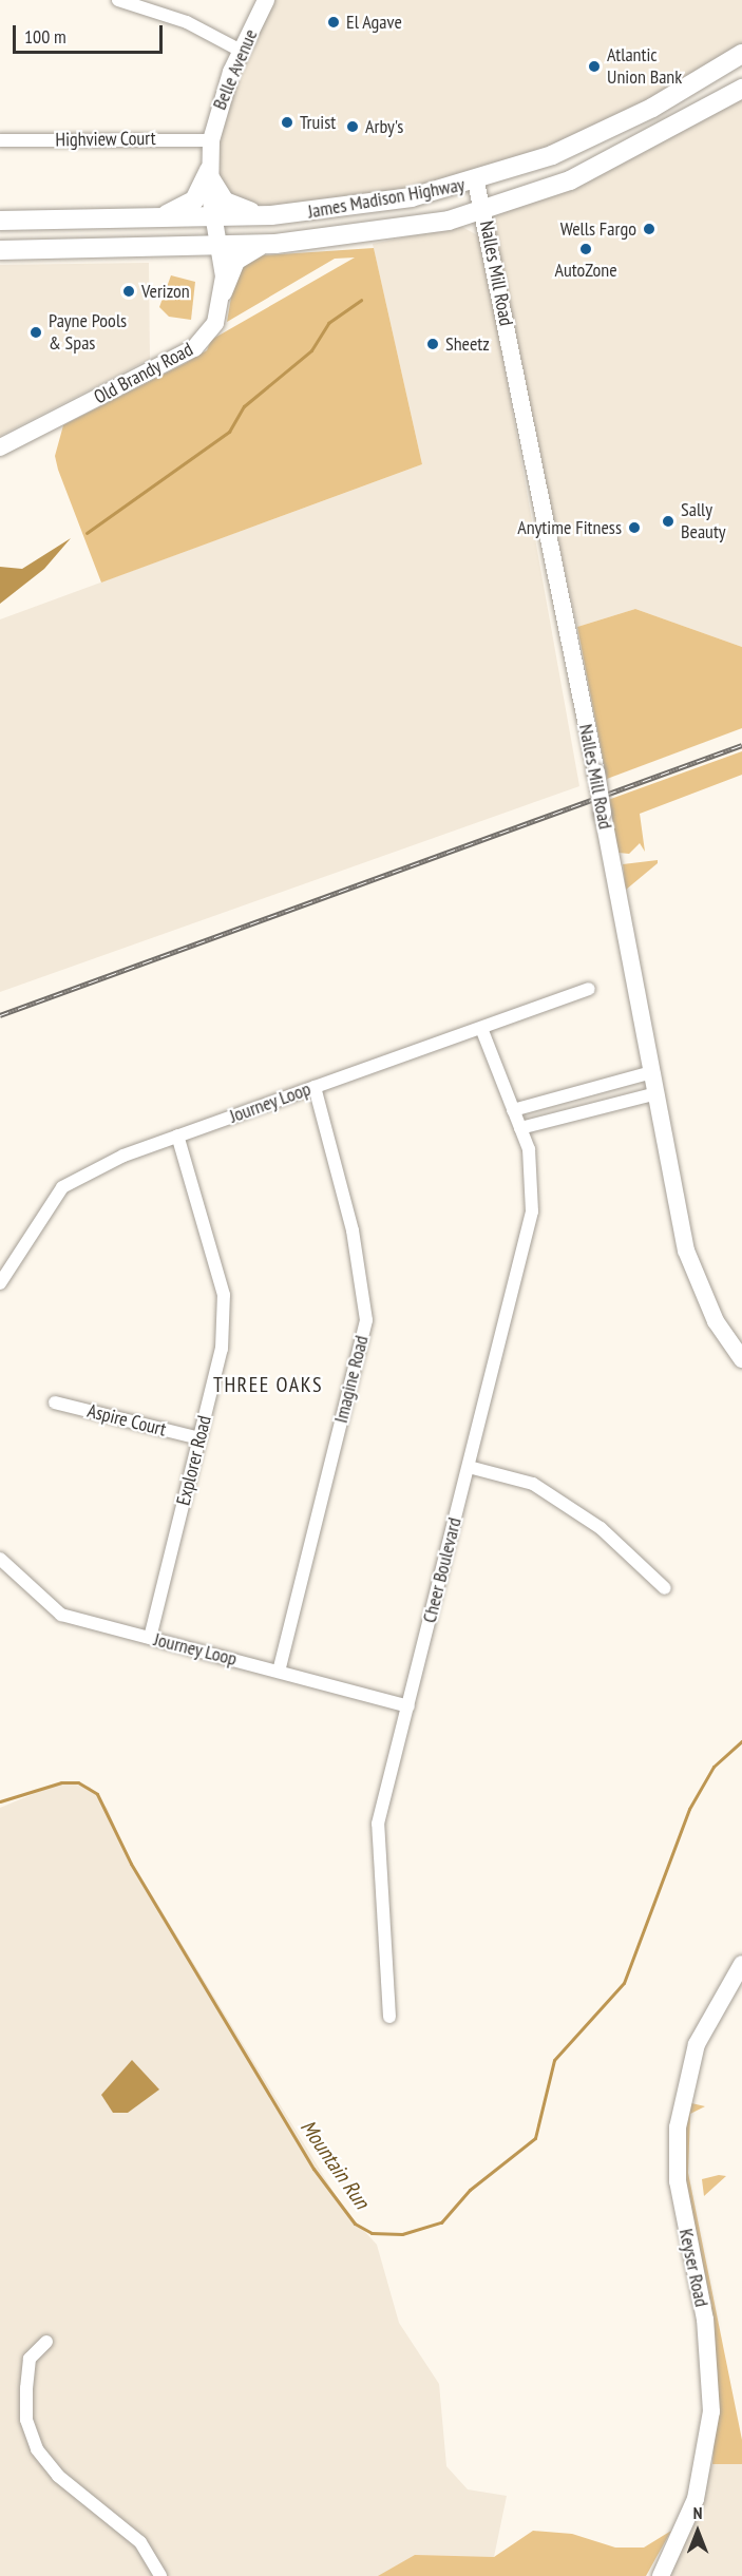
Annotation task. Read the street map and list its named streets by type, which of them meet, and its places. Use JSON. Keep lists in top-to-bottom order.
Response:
{
  "streets": {
    "main road": ["James Madison Highway"],
    "street": [
      "Belle Avenue",
      "Highview Court",
      "Nalles Mill Road",
      "Old Brandy Road",
      "Journey Loop",
      "Imagine Road",
      "Aspire Court",
      "Explorer Road",
      "Cheer Boulevard",
      "Keyser Road"
    ]
  },
  "crossings": [
    ["Belle Avenue", "Highview Court"],
    ["Belle Avenue", "James Madison Highway"],
    ["Belle Avenue", "Old Brandy Road"],
    ["James Madison Highway", "Nalles Mill Road"],
    ["James Madison Highway", "Old Brandy Road"],
    ["Journey Loop", "Imagine Road"],
    ["Journey Loop", "Explorer Road"],
    ["Journey Loop", "Cheer Boulevard"],
    ["Aspire Court", "Explorer Road"]
  ],
  "districts": ["THREE OAKS"],
  "water": ["Mountain Run"],
  "places": [
    "El Agave",
    "Atlantic Union Bank",
    "Truist",
    "Arby's",
    "Wells Fargo",
    "AutoZone",
    "Verizon",
    "Payne Pools & Spas",
    "Sheetz",
    "Sally Beauty",
    "Anytime Fitness"
  ],
  "scale_bar": "100 m",
  "north": "top"
}
